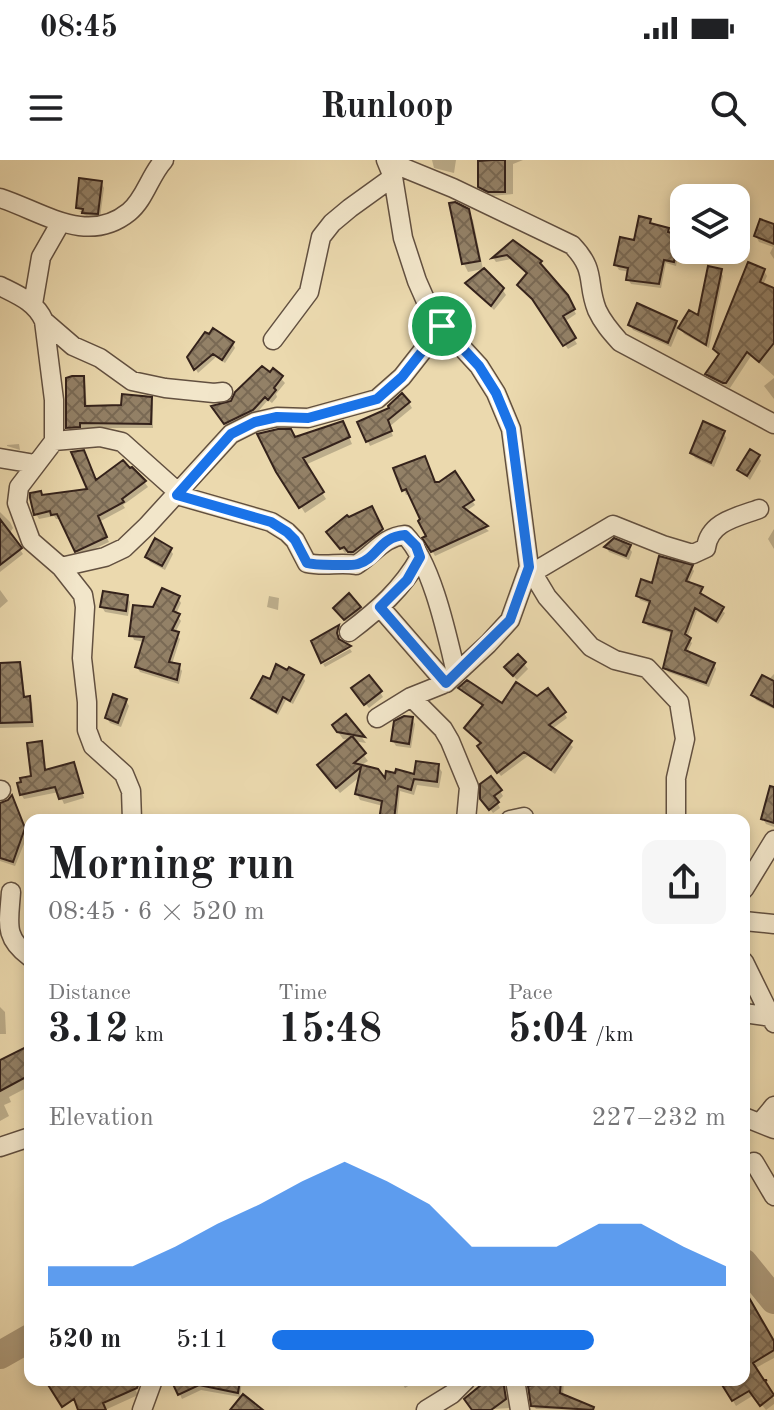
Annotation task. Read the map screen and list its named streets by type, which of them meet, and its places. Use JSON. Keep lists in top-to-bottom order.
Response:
{
  "page": {
    "status": "08:45",
    "header": "Runloop",
    "heading": ["Morning run", "08:45 · 6 × 520 m"],
    "stats": [
      ["Distance", "3.12 km"],
      ["Time", "15:48"],
      ["Pace", "5:04 /km"]
    ],
    "chart": ["Elevation", "227–232 m"],
    "list": [
      {
        "name": "520 m",
        "note": "5:11"
      }
    ]
  }
}
